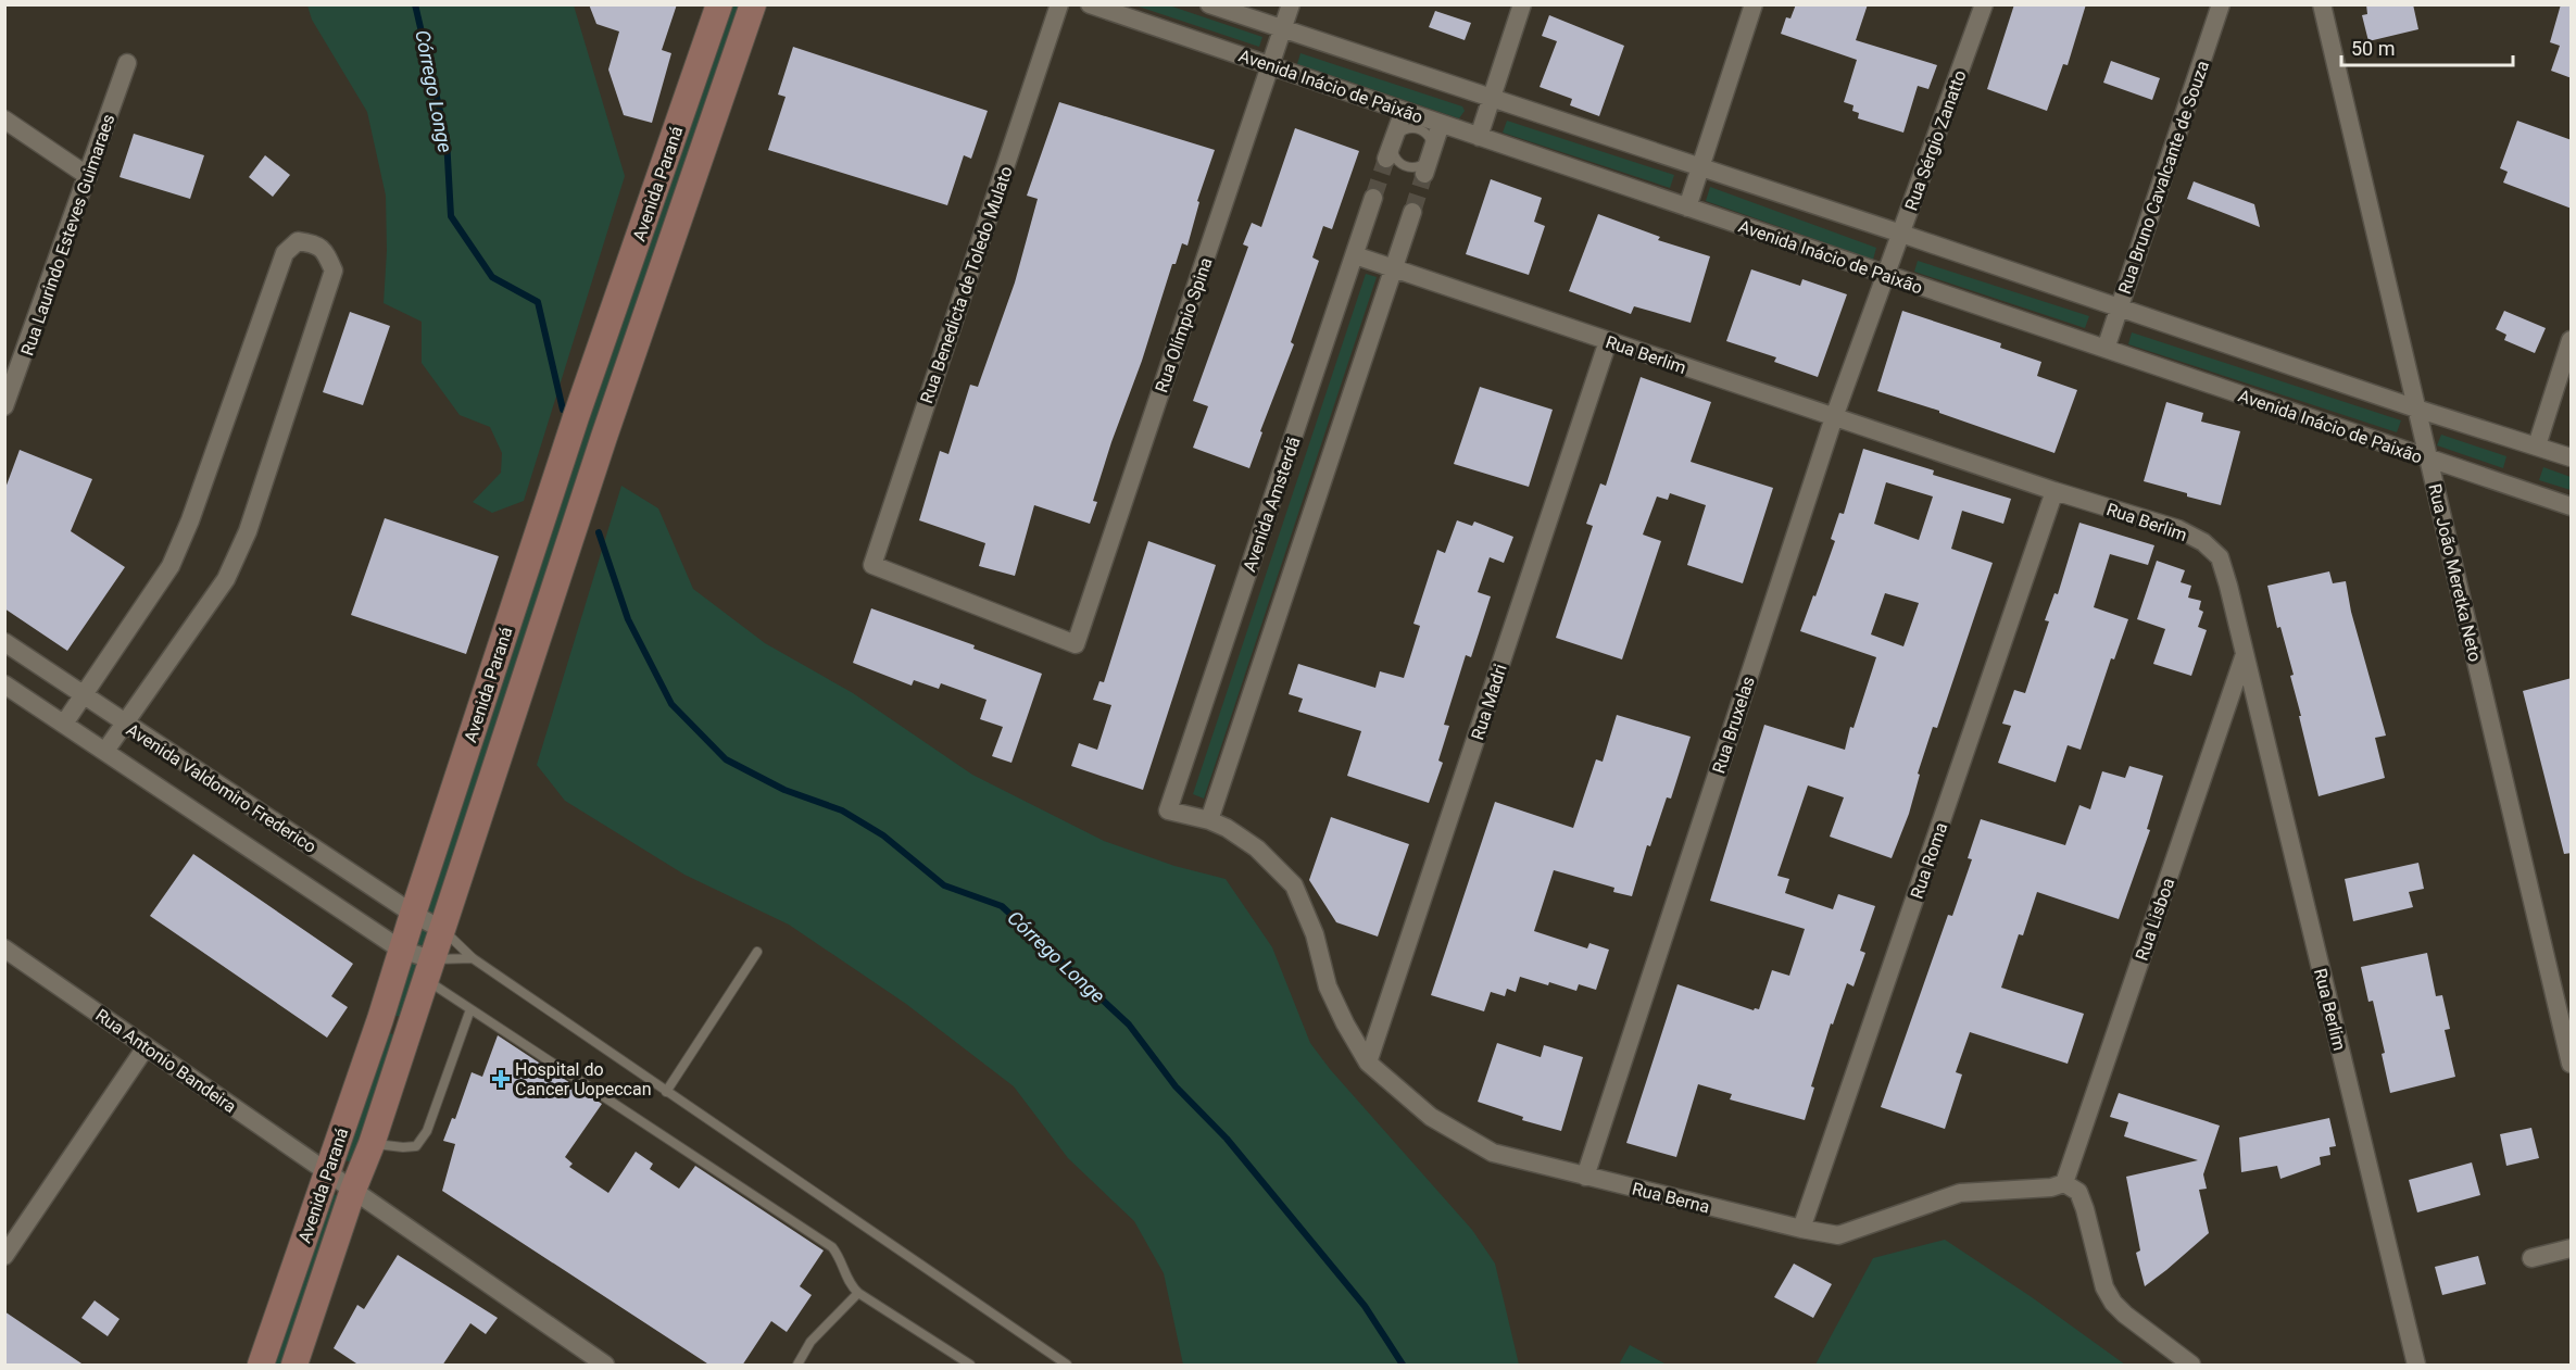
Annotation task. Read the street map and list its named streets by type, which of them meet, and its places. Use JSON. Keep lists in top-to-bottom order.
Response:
{
  "streets": {
    "main road": ["Avenida Paraná"],
    "street": [
      "Avenida Inácio de Paixão",
      "Rua Sérgio Zanatto",
      "Rua Bruno Cavalcante de Souza",
      "Rua Laurindo Esteves Guimaraes",
      "Rua Benedicta de Toledo Mulato",
      "Rua Olímpio Spina",
      "Rua Berlim",
      "Avenida Amsterdã",
      "Rua João Meretka Neto",
      "Rua Madri",
      "Rua Bruxelas",
      "Avenida Valdomiro Frederico",
      "Rua Roma",
      "Rua Lisboa",
      "Rua Antonio Bandeira",
      "Rua Berna"
    ]
  },
  "crossings": [
    ["Avenida Inácio de Paixão", "Rua Sérgio Zanatto"],
    ["Avenida Inácio de Paixão", "Rua Bruno Cavalcante de Souza"],
    ["Avenida Inácio de Paixão", "Rua Olímpio Spina"],
    ["Avenida Inácio de Paixão", "Rua João Meretka Neto"],
    ["Avenida Inácio de Paixão", "Rua Bruxelas"],
    ["Rua Sérgio Zanatto", "Rua Bruxelas"],
    ["Avenida Paraná", "Avenida Valdomiro Frederico"],
    ["Avenida Paraná", "Rua Antonio Bandeira"],
    ["Rua Benedicta de Toledo Mulato", "Rua Olímpio Spina"],
    ["Rua Berlim", "Avenida Amsterdã"],
    ["Rua Berlim", "Rua Madri"],
    ["Rua Berlim", "Rua Bruxelas"],
    ["Rua Berlim", "Rua Roma"],
    ["Rua Berlim", "Rua Lisboa"],
    ["Avenida Amsterdã", "Rua Berna"],
    ["Rua Madri", "Rua Berna"],
    ["Rua Bruxelas", "Rua Berna"],
    ["Rua Roma", "Rua Berna"],
    ["Rua Lisboa", "Rua Berna"]
  ],
  "water": ["Córrego Longe"],
  "places": {
    "health": ["Hospital do Cancer Uopeccan"]
  },
  "scale_bar": "50 m"
}
